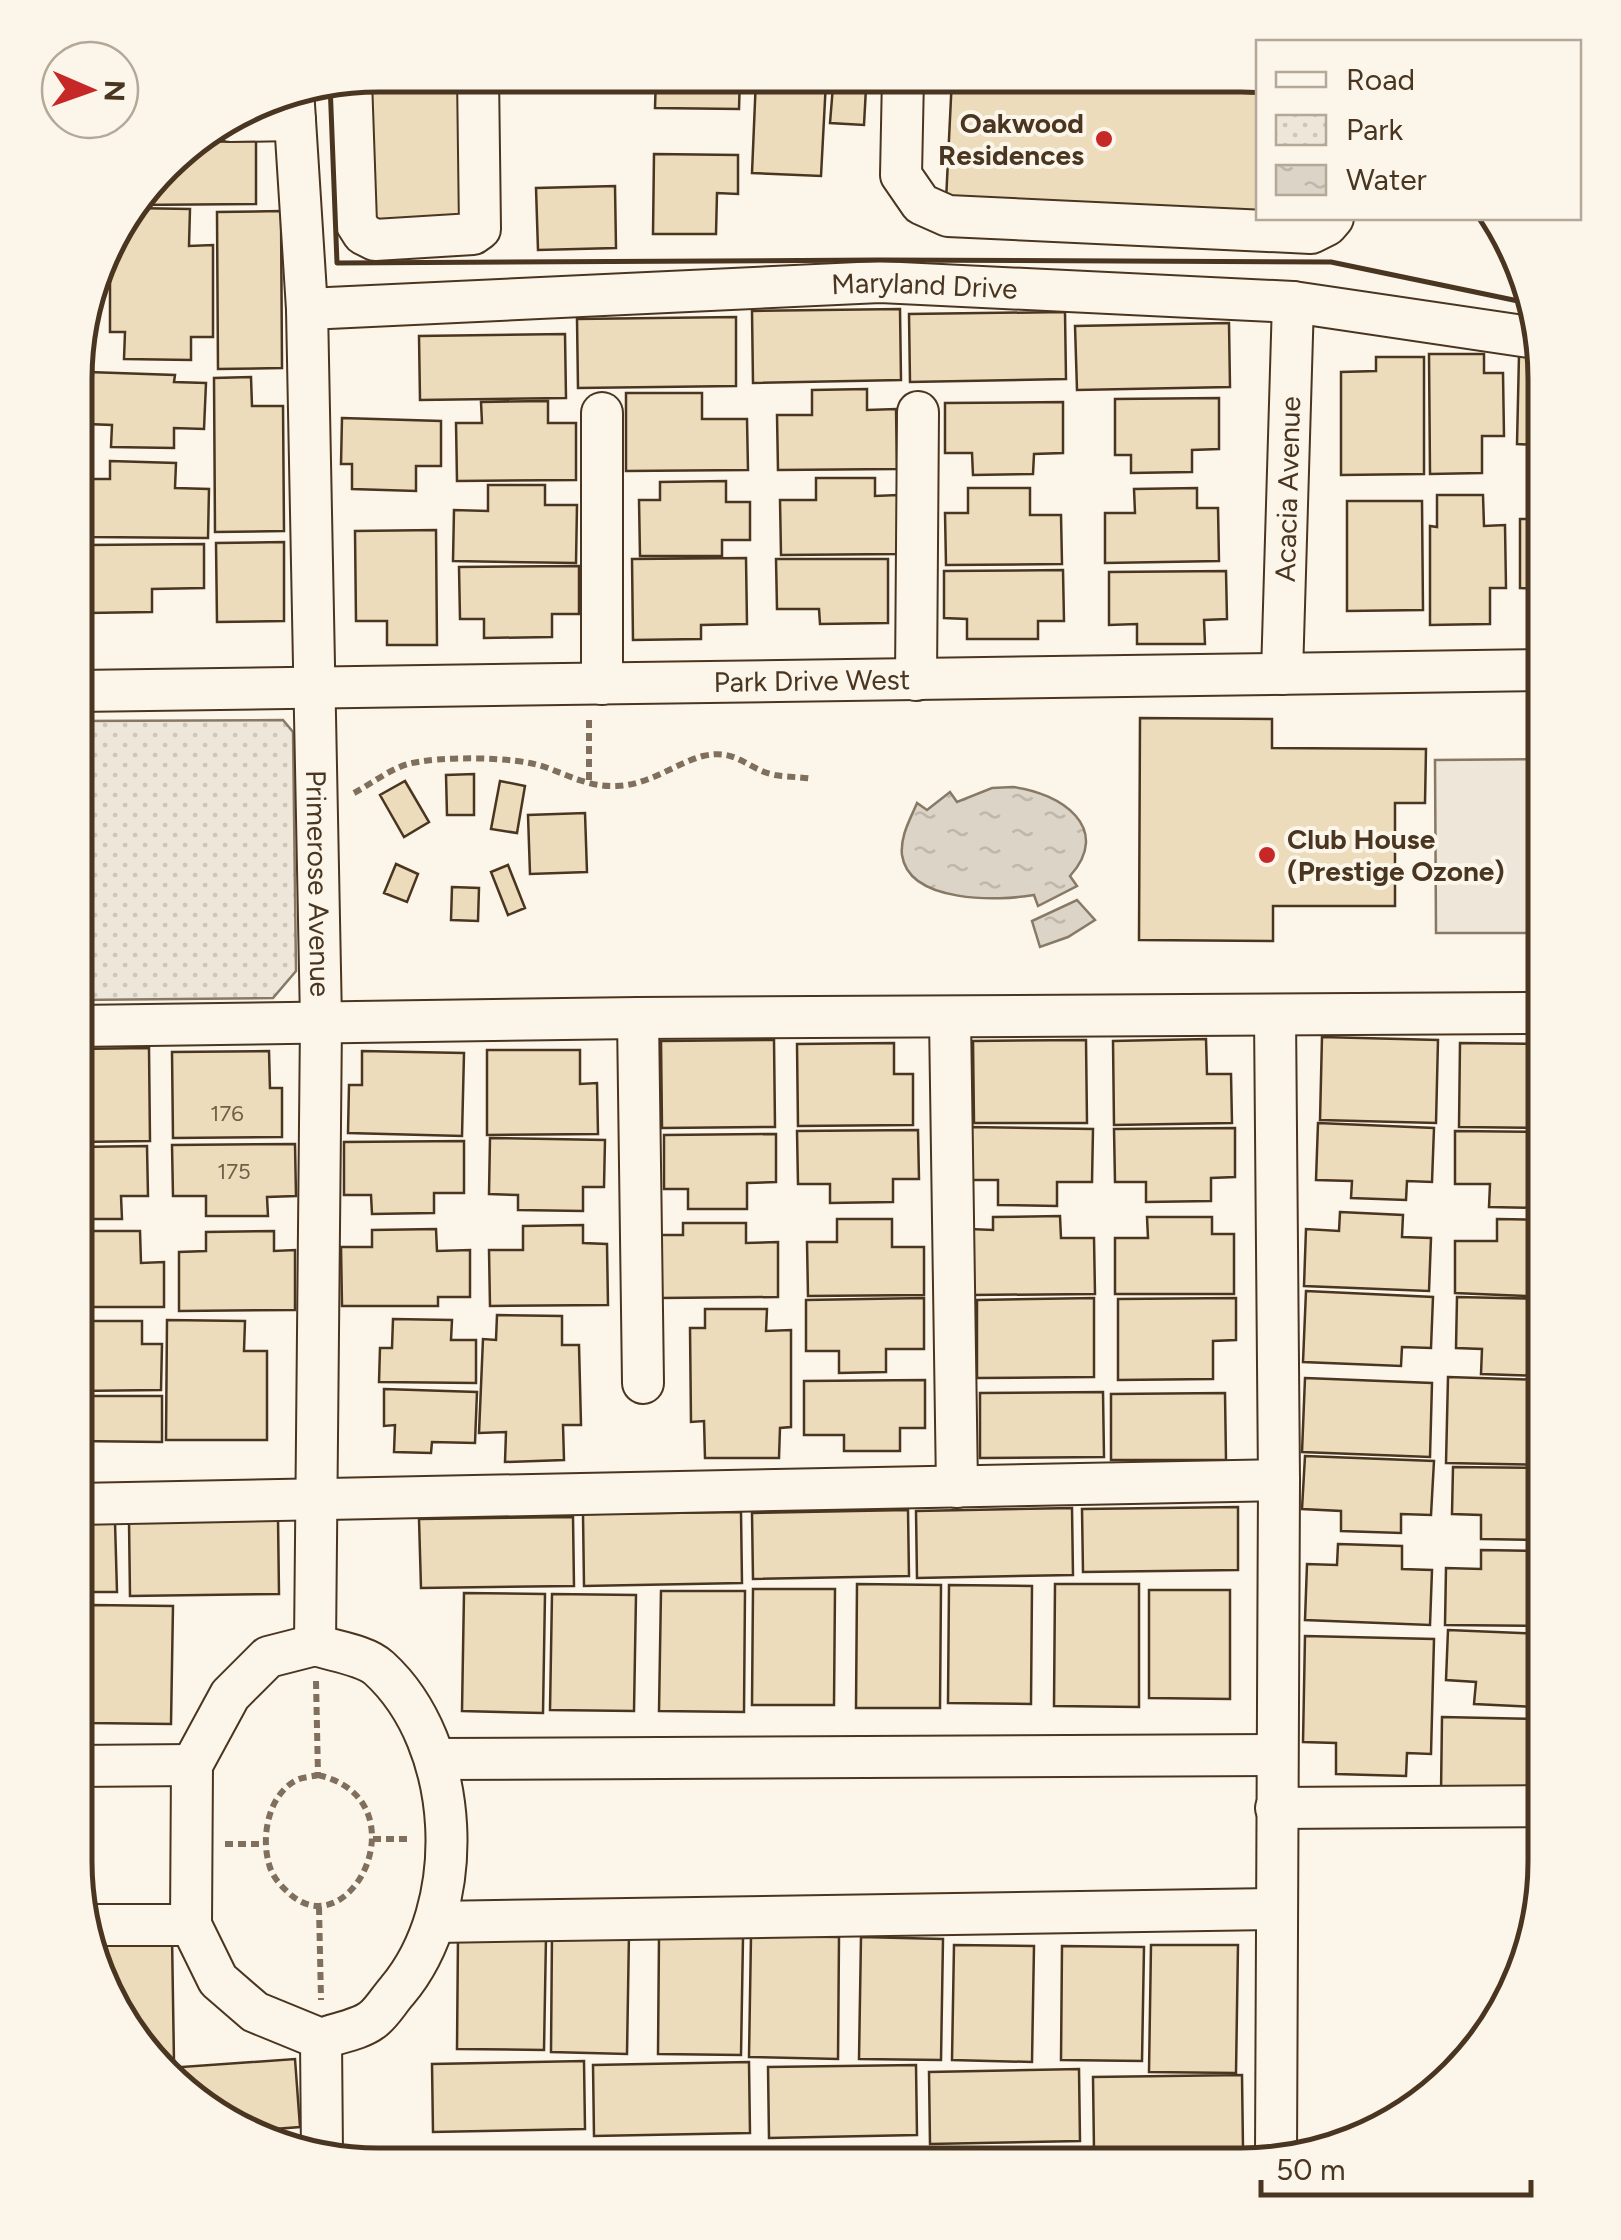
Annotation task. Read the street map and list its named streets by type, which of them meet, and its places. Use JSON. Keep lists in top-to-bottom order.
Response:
{
  "streets": {
    "street": [
      "Maryland Drive",
      "Acacia Avenue",
      "Park Drive West",
      "Primerose Avenue"
    ]
  },
  "crossings": [
    ["Maryland Drive", "Acacia Avenue"],
    ["Maryland Drive", "Primerose Avenue"],
    ["Acacia Avenue", "Park Drive West"],
    ["Park Drive West", "Primerose Avenue"]
  ],
  "places": ["Oakwood Residences", "Club House (Prestige Ozone)"],
  "house_numbers": ["176", "175"],
  "legend": ["Road", "Park", "Water"],
  "scale_bar": "50 m",
  "north": "right"
}
